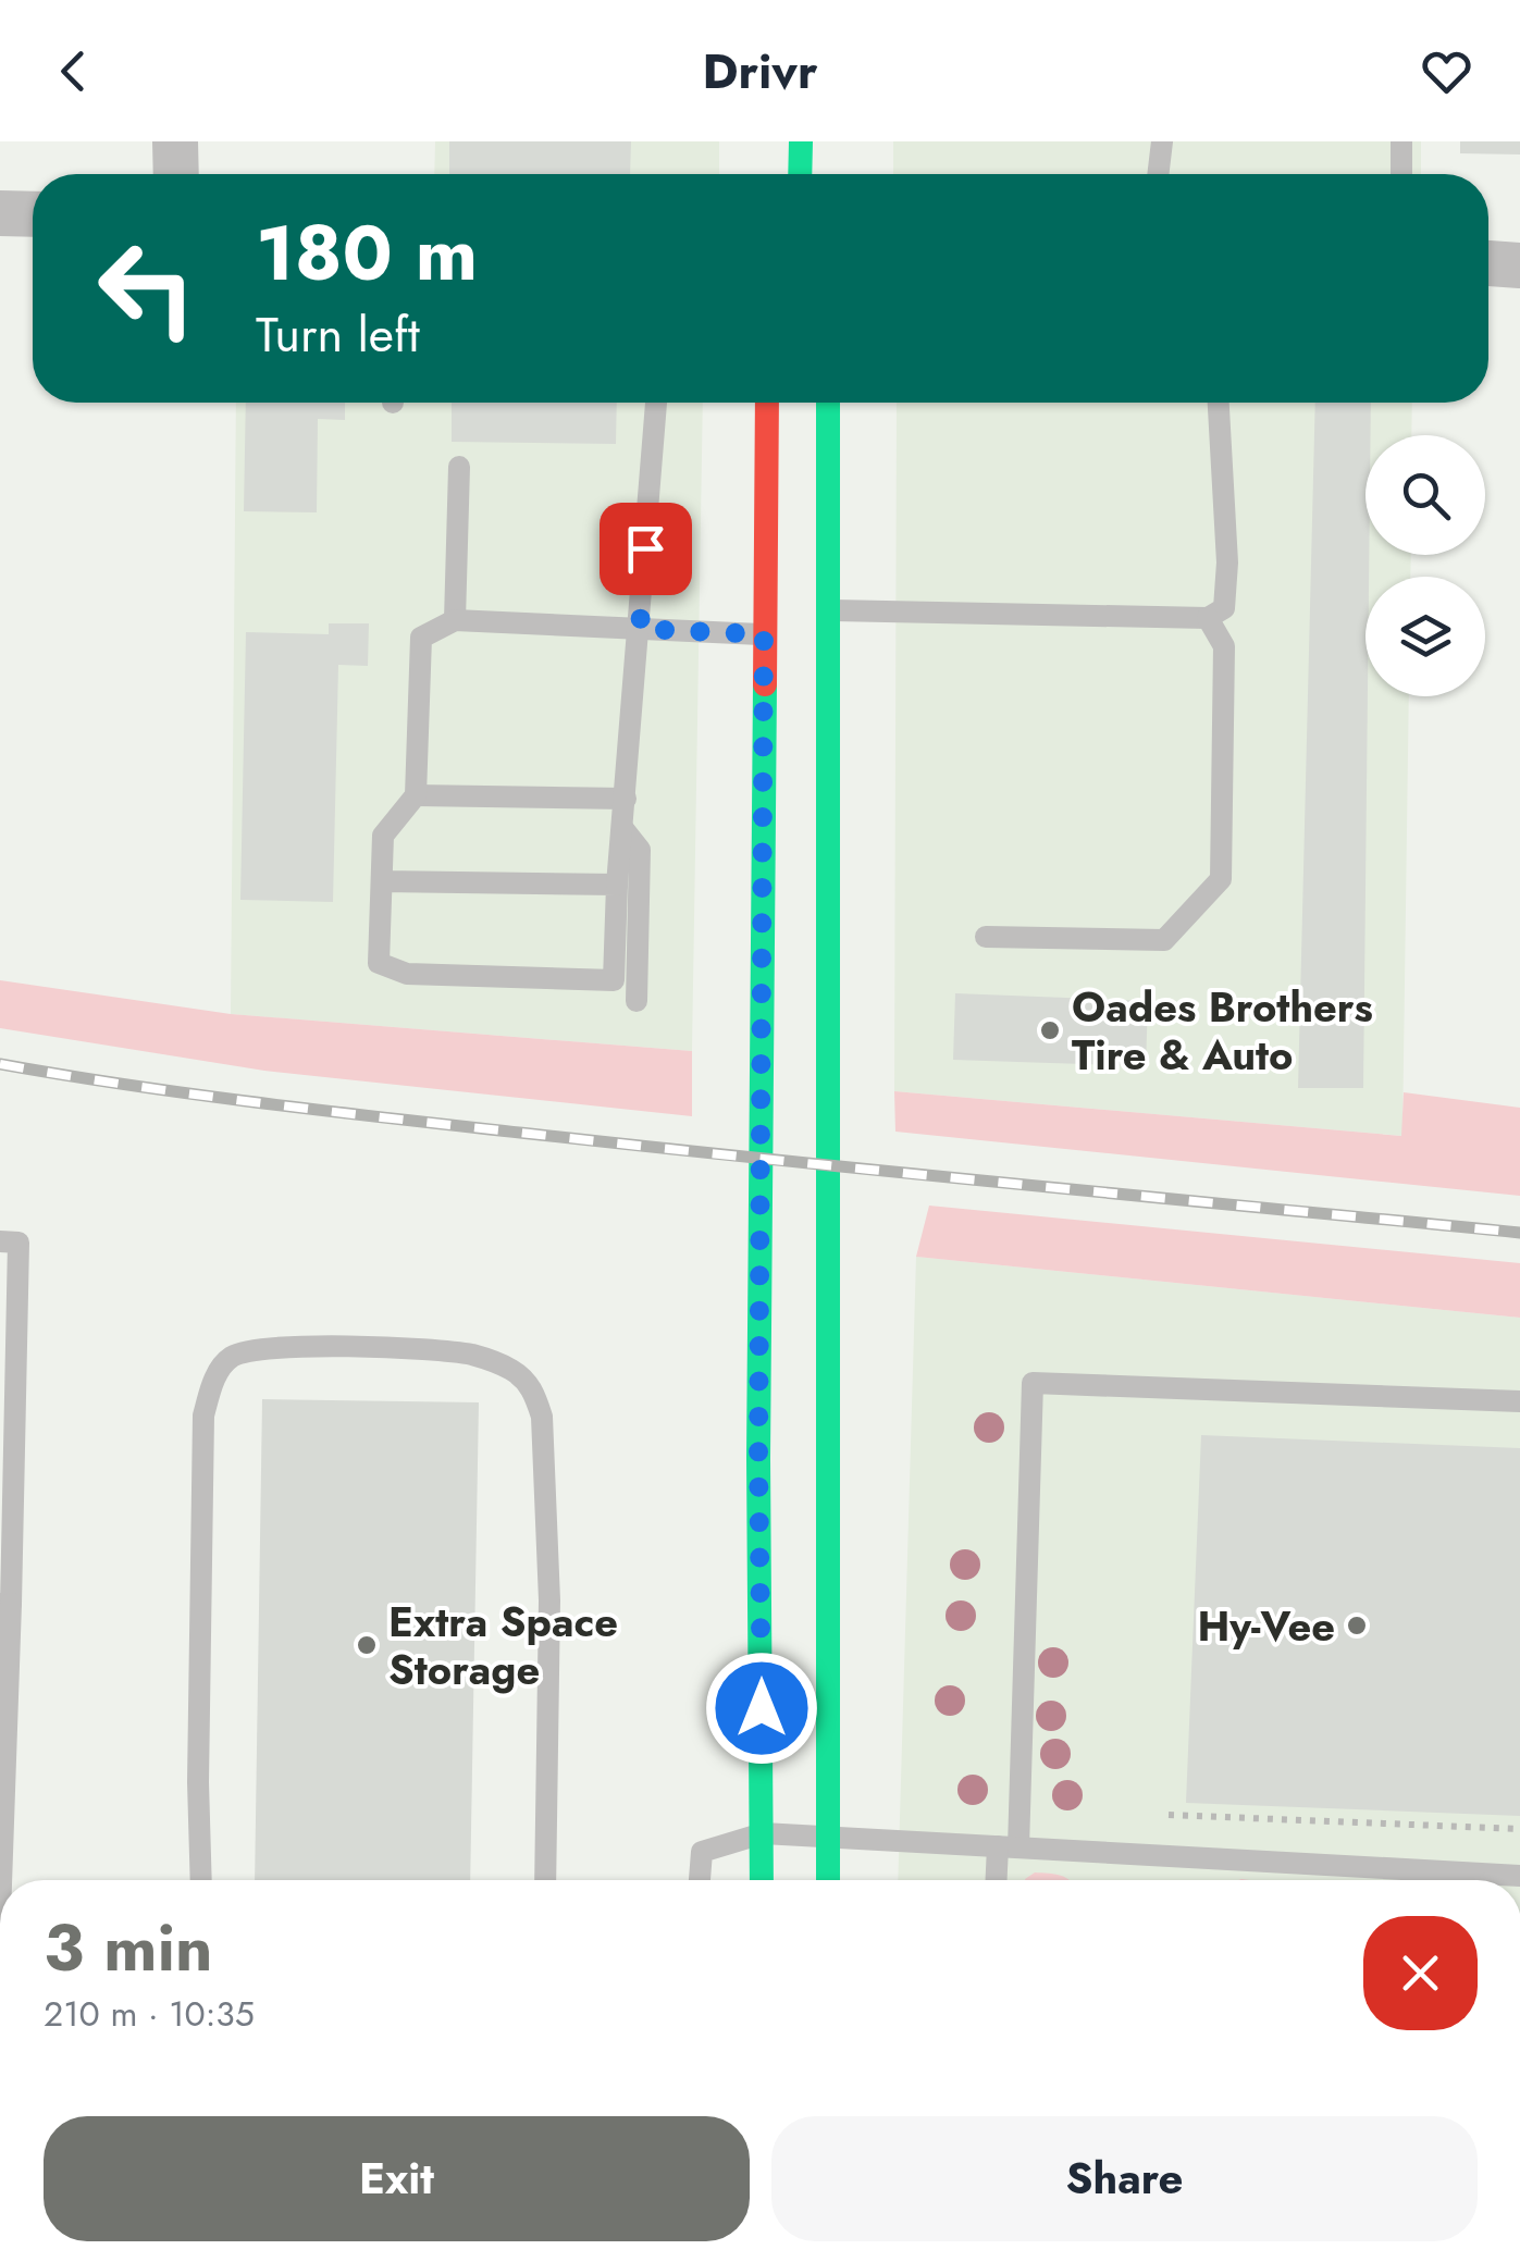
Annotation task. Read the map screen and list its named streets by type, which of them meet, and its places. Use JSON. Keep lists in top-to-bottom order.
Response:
{
  "places": ["Oades Brothers Tire & Auto", "Hy-Vee", "Extra Space Storage"],
  "page": {
    "header": "Drivr",
    "turn": ["180 m", "Turn left"],
    "heading": ["3 min", "210 m · 10:35"],
    "buttons": ["Exit", "Share"]
  }
}
